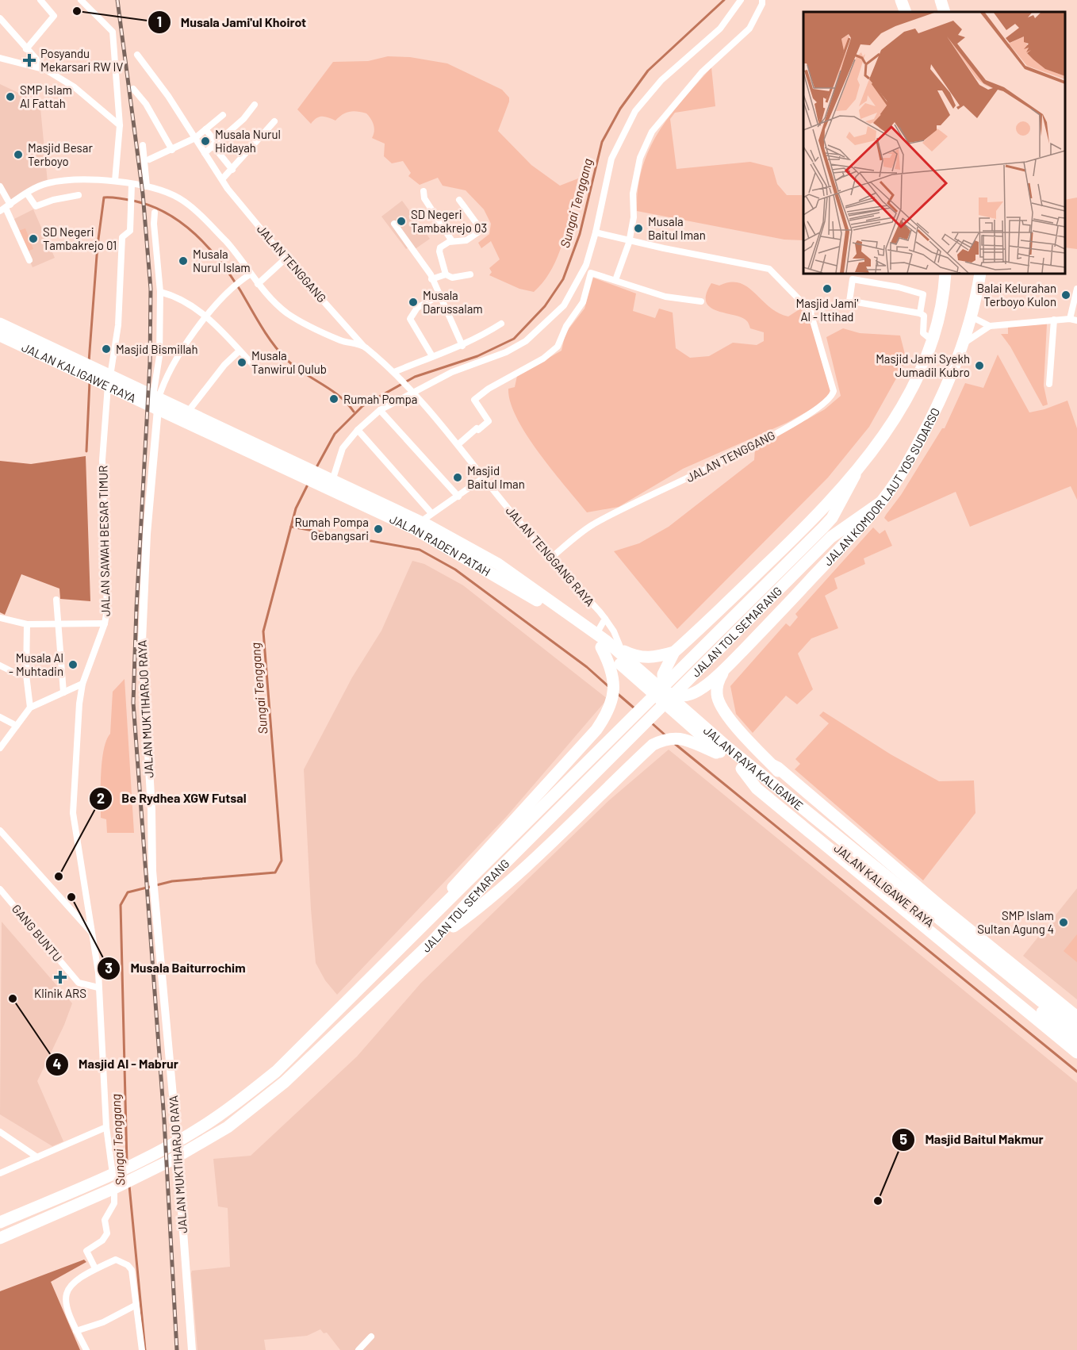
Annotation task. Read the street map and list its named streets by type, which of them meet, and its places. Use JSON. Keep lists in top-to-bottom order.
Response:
{
  "streets": {
    "highway": [
      "JALAN KALIGAWE RAYA",
      "JALAN KOMDOR LAUT YOS SUDARSO",
      "JALAN RADEN PATAH",
      "JALAN TOL SEMARANG",
      "JALAN RAYA KALIGAWE"
    ],
    "street": [
      "JALAN TENGGANG",
      "JALAN SAWAH BESAR TIMUR",
      "JALAN TENGGANG RAYA",
      "JALAN MUKTIHARJO RAYA",
      "GANG BUNTU"
    ]
  },
  "crossings": [
    ["JALAN TENGGANG", "JALAN TENGGANG RAYA"],
    ["JALAN KALIGAWE RAYA", "JALAN SAWAH BESAR TIMUR"],
    ["JALAN KALIGAWE RAYA", "JALAN RADEN PATAH"],
    ["JALAN KALIGAWE RAYA", "JALAN MUKTIHARJO RAYA"],
    ["JALAN KALIGAWE RAYA", "JALAN RAYA KALIGAWE"],
    ["JALAN KOMDOR LAUT YOS SUDARSO", "JALAN RADEN PATAH"],
    ["JALAN KOMDOR LAUT YOS SUDARSO", "JALAN TOL SEMARANG"],
    ["JALAN KOMDOR LAUT YOS SUDARSO", "JALAN RAYA KALIGAWE"],
    ["JALAN SAWAH BESAR TIMUR", "GANG BUNTU"],
    ["JALAN RADEN PATAH", "JALAN MUKTIHARJO RAYA"],
    ["JALAN RADEN PATAH", "JALAN RAYA KALIGAWE"]
  ],
  "water": ["Sungai Tenggang"],
  "places": {
    "other": [
      "Musala Jami'ul Khoirot",
      "SMP Islam Al Fattah",
      "Musala Nurul Hidayah",
      "Masjid Besar Terboyo",
      "SD Negeri Tambakrejo 03",
      "Musala Baitul Iman",
      "SD Negeri Tambakrejo 01",
      "Musala Nurul Islam",
      "Masjid Jami' Al - Ittihad",
      "Balai Kelurahan Terboyo Kulon",
      "Musala Darussalam",
      "Masjid Bismillah",
      "Musala Tanwirul Qulub",
      "Masjid Jami Syekh Jumadil Kubro",
      "Rumah Pompa",
      "Masjid Baitul Iman",
      "Rumah Pompa Gebangsari",
      "Musala Al - Muhtadin",
      "Be Rydhea XGW Futsal",
      "Musala Baiturrochim",
      "SMP Islam Sultan Agung 4",
      "Masjid Al - Mabrur",
      "Masjid Baitul Makmur"
    ],
    "health": ["Posyandu Mekarsari RW IV", "Klinik ARS"]
  }
}
